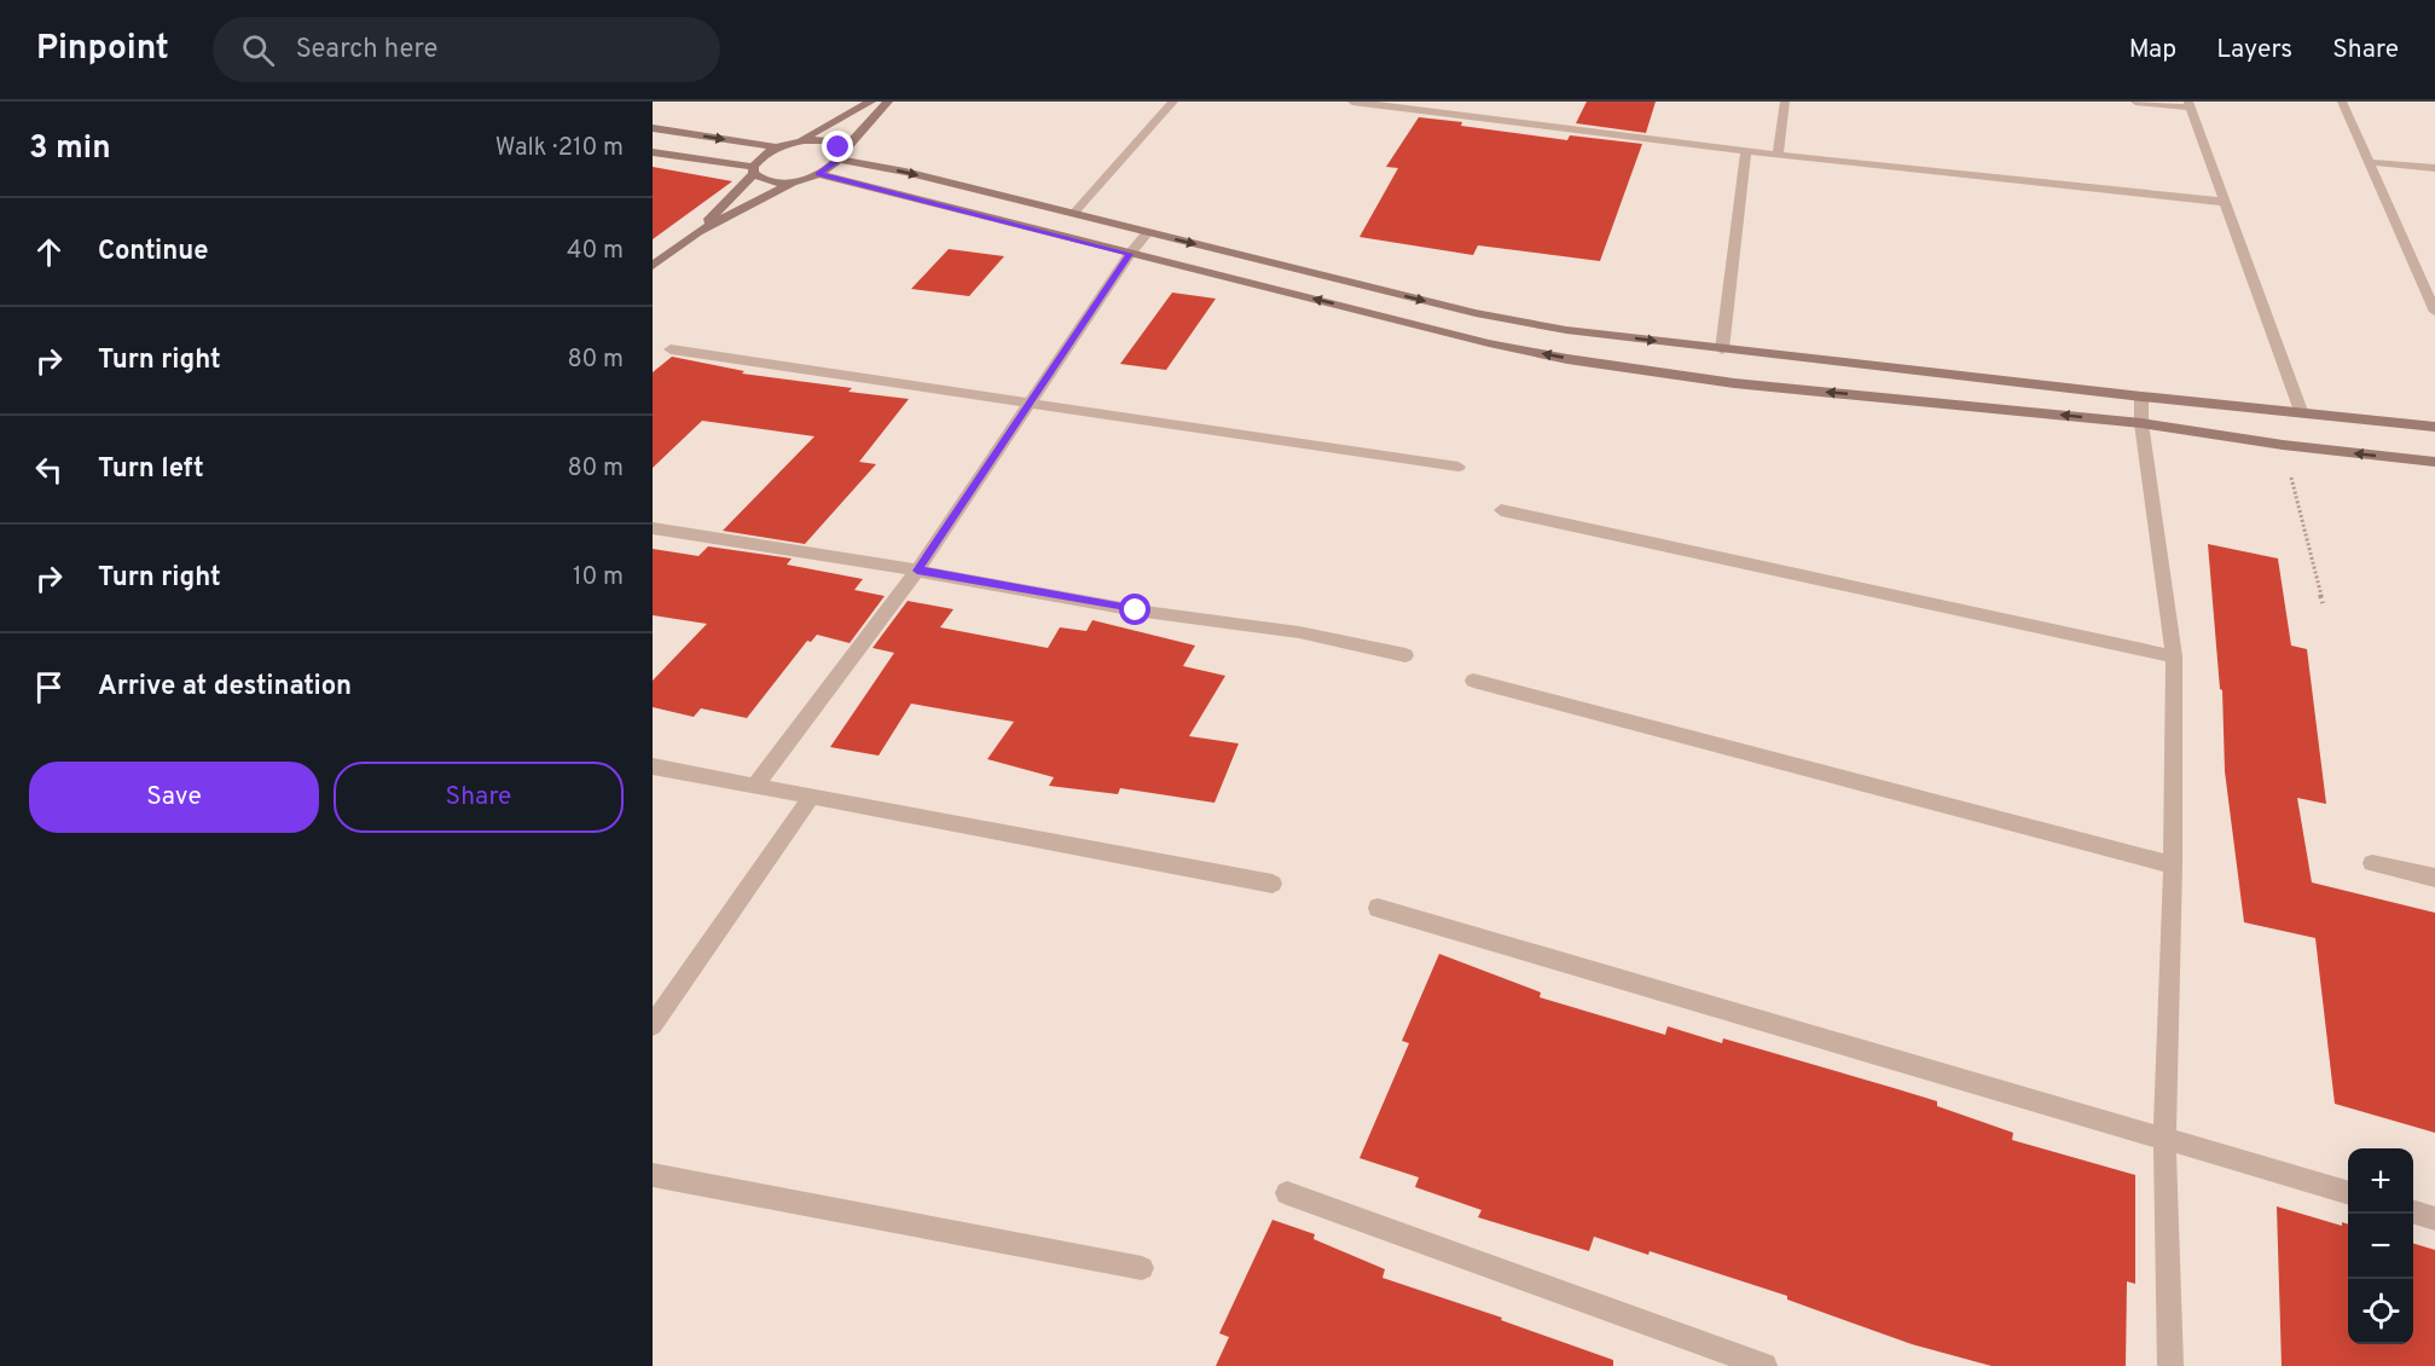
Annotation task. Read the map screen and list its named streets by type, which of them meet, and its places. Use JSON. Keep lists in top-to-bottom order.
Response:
{
  "page": {
    "header": "Pinpoint",
    "search": "Search here",
    "nav": ["Map", "Layers", "Share"],
    "heading": ["3 min", "Walk · 210 m"],
    "list": [
      ["Continue", "40 m"],
      ["Turn right", "80 m"],
      ["Turn left", "80 m"],
      ["Turn right", "10 m"],
      "Arrive at destination"
    ],
    "buttons": ["Save", "Share"],
    "map_buttons": ["+", "−"]
  }
}
